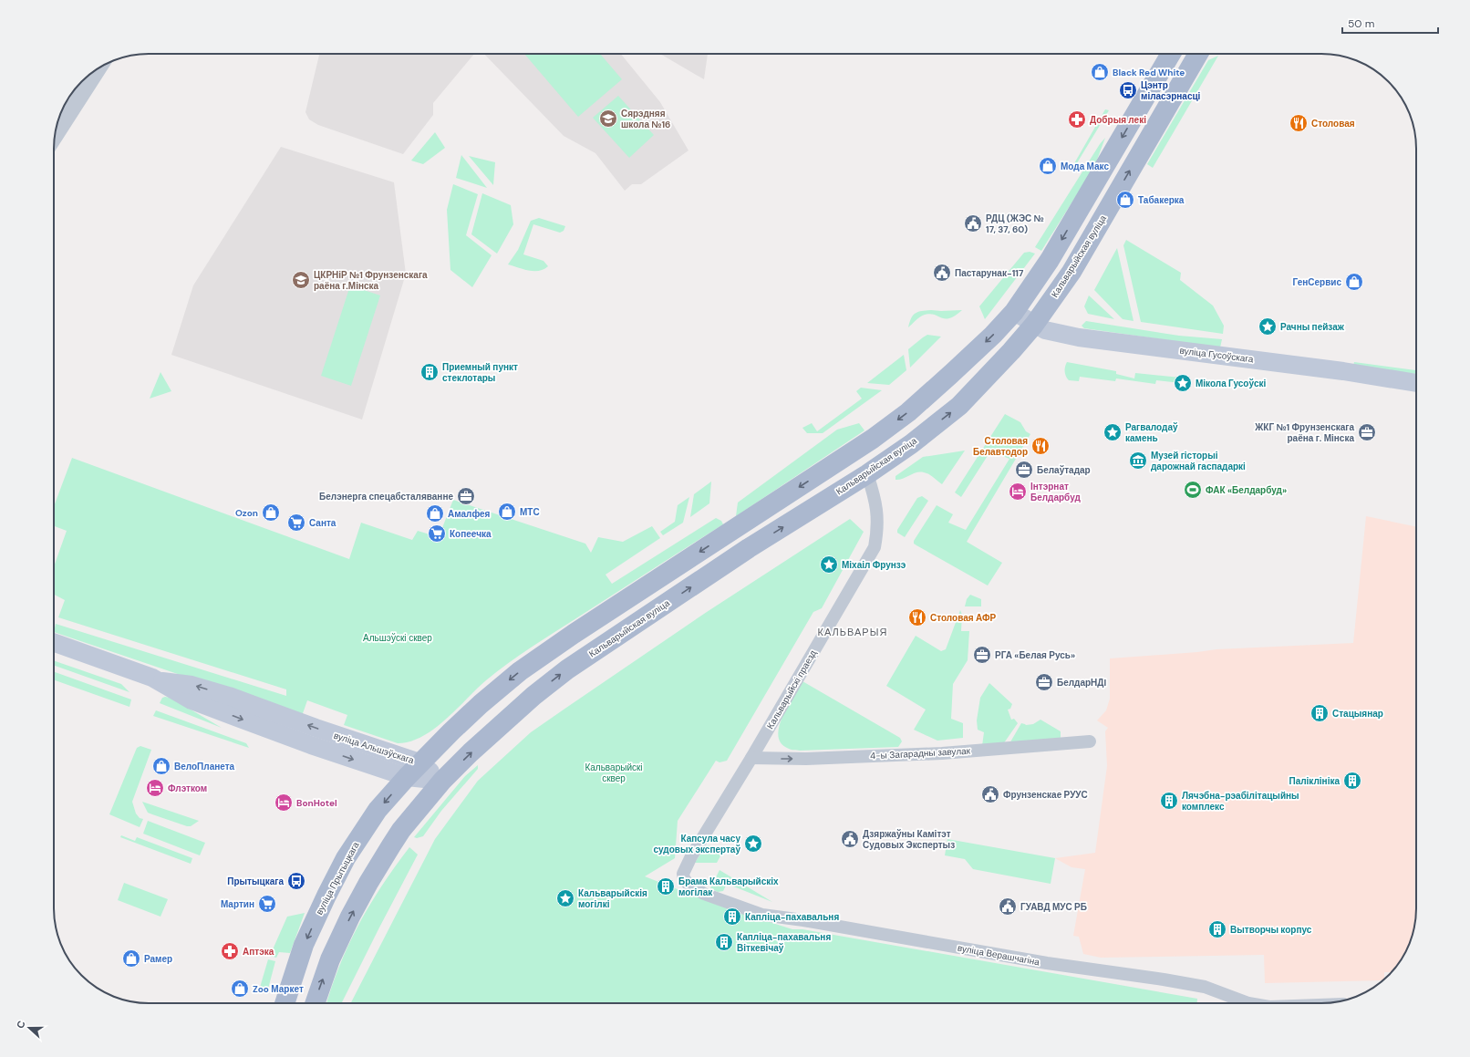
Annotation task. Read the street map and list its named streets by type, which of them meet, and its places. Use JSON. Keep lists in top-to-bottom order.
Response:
{
  "streets": {
    "main road": [
      "Кальварыйская вуліца",
      "вуліца Гусоўскага",
      "вуліца Альшэўскага",
      "вуліца Прытыцкага"
    ],
    "street": ["Кальварыйскі праезд", "4-ы Загарадны завулак", "вуліца Верашчагіна"]
  },
  "crossings": [
    ["Кальварыйская вуліца", "вуліца Гусоўскага"],
    ["Кальварыйская вуліца", "Кальварыйскі праезд"],
    ["Кальварыйская вуліца", "вуліца Альшэўскага"],
    ["Кальварыйскі праезд", "4-ы Загарадны завулак"],
    ["Кальварыйскі праезд", "вуліца Верашчагіна"],
    ["вуліца Альшэўскага", "вуліца Прытыцкага"]
  ],
  "one_way": ["4-ы Загарадны завулак"],
  "districts": ["КАЛЬВАРЫЯ"],
  "parks": ["Альшэўскі сквер", "Кальварыйскі сквер"],
  "places": {
    "shop": [
      "Black Red White",
      "Мода Макс",
      "Табакерка",
      "ГенСервис",
      "МТС",
      "Ozon",
      "Амалфея",
      "ВелоПланета",
      "Рамер",
      "Zoo Маркет"
    ],
    "bus stop": ["Цэнтр міласэрнасці", "Прытыцкага"],
    "school or university": ["Сярэдняя школа №16", "ЦКРНіР №1 Фрунзенскага раёна г.Мінска"],
    "pharmacy": ["Добрыя лекі", "Аптэка"],
    "restaurant": ["Столовая", "Столовая Белавтодор", "Столовая АФР"],
    "public building": [
      "РДЦ (ЖЭС № 17, 37, 60)",
      "Пастарунак-117",
      "Фрунзенскае РУУС",
      "Дзяржаўны Камітэт Судовых Экспертыз",
      "ГУАВД МУС РБ"
    ],
    "place": [
      "Рачны пейзаж",
      "Мікола Гусоўскі",
      "Рагвалодаў камень",
      "Міхаіл Фрунзэ",
      "Капсула часу судовых экспертаў",
      "Кальварыйскія могілкі"
    ],
    "building": [
      "Приемный пункт стеклотары",
      "Стацыянар",
      "Паліклініка",
      "Лячэбна-рэабілітацыйны комплекс",
      "Брама Кальварыйскіх могілак",
      "Капліца-пахавальня",
      "Вытворчы корпус",
      "Капліца-пахавальня Віткевічаў"
    ],
    "office": [
      "ЖКГ №1 Фрунзенскага раёна г. Мінска",
      "Белаўтадар",
      "Белэнерга спецабсталяванне",
      "РГА «Белая Русь»",
      "БелдарНДI"
    ],
    "museum": ["Музей гісторыі дарожнай гаспадаркі"],
    "sports": ["ФАК «Белдарбуд»"],
    "hotel": ["Інтэрнат Белдарбуд", "Флэтком", "BonHotel"],
    "supermarket": ["Санта", "Копеечка", "Мартин"]
  },
  "scale_bar": "50 m",
  "north": "left"
}
